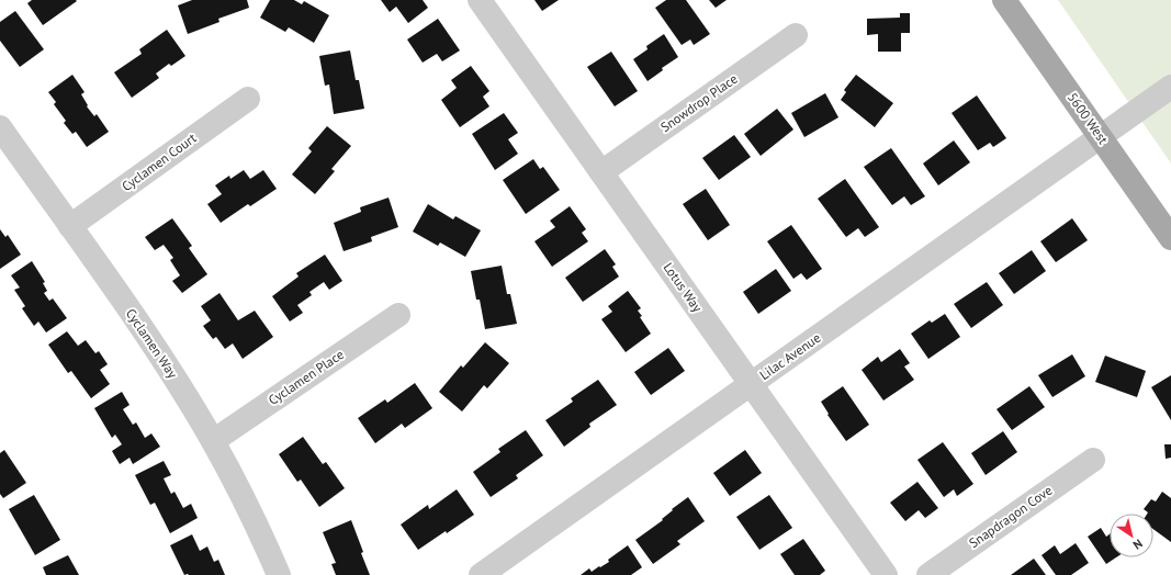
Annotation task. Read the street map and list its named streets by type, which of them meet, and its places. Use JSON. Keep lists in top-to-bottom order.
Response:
{
  "streets": {
    "main road": ["5600 West"],
    "street": [
      "Snowdrop Place",
      "Cyclamen Court",
      "Lotus Way",
      "Cyclamen Way",
      "Lilac Avenue",
      "Cyclamen Place",
      "Snapdragon Cove"
    ]
  },
  "crossings": [
    ["Snowdrop Place", "Lotus Way"],
    ["5600 West", "Lilac Avenue"],
    ["Cyclamen Court", "Cyclamen Way"],
    ["Lotus Way", "Lilac Avenue"],
    ["Cyclamen Way", "Cyclamen Place"]
  ],
  "north": "bottom right"
}
